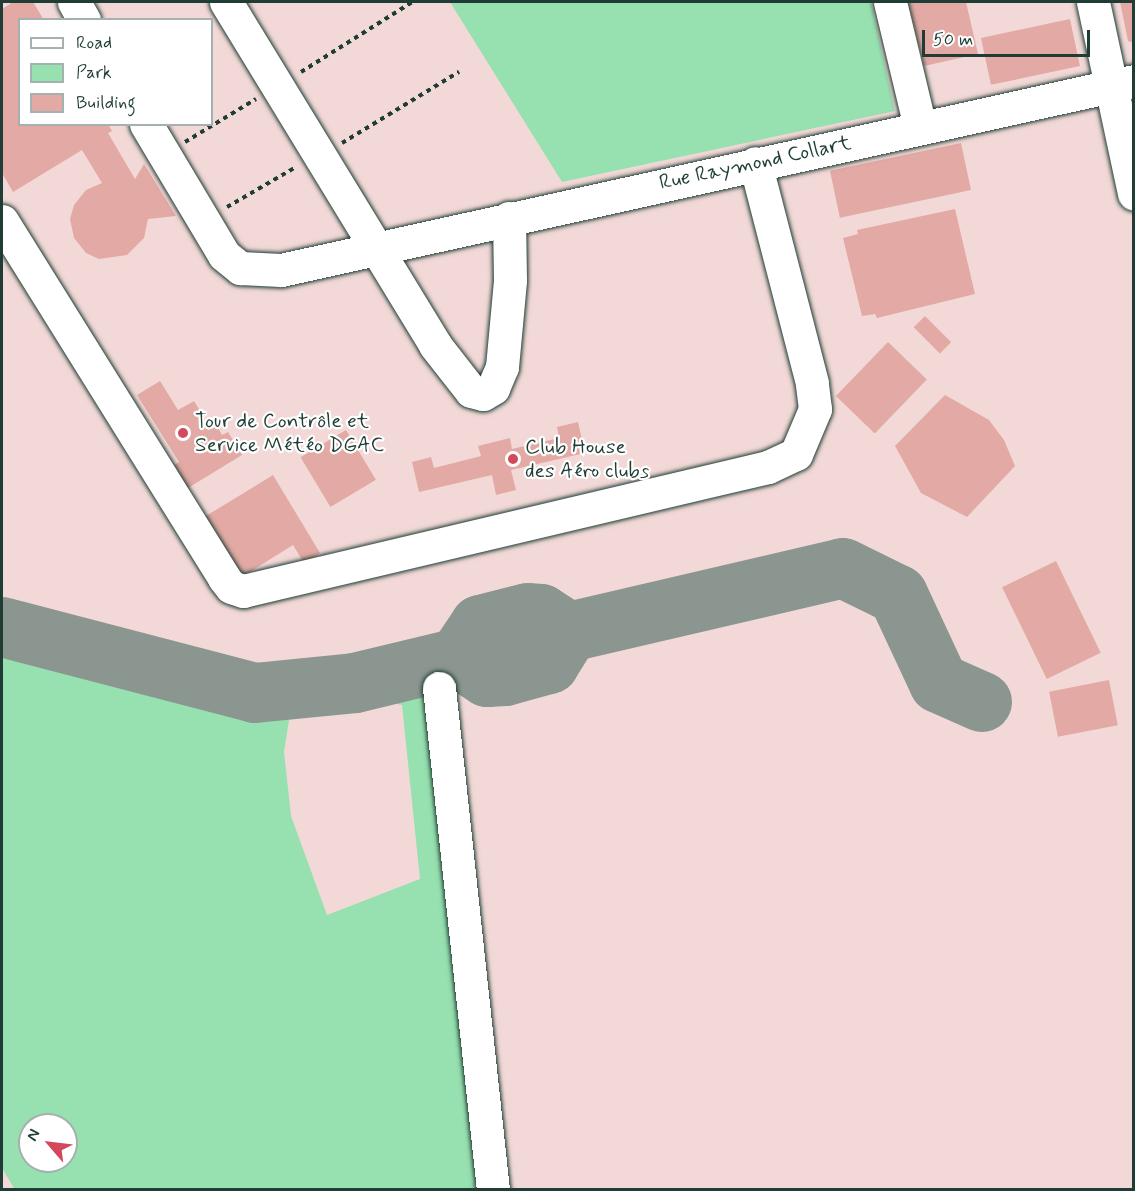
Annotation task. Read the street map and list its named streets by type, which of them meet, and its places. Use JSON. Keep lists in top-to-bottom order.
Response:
{
  "streets": {
    "street": ["Rue Raymond Collart"]
  },
  "places": ["Tour de Contrôle et Service Météo DGAC", "Club House des Aéro clubs"],
  "legend": ["Road", "Park", "Building"],
  "scale_bar": "50 m",
  "north": "top left"
}
